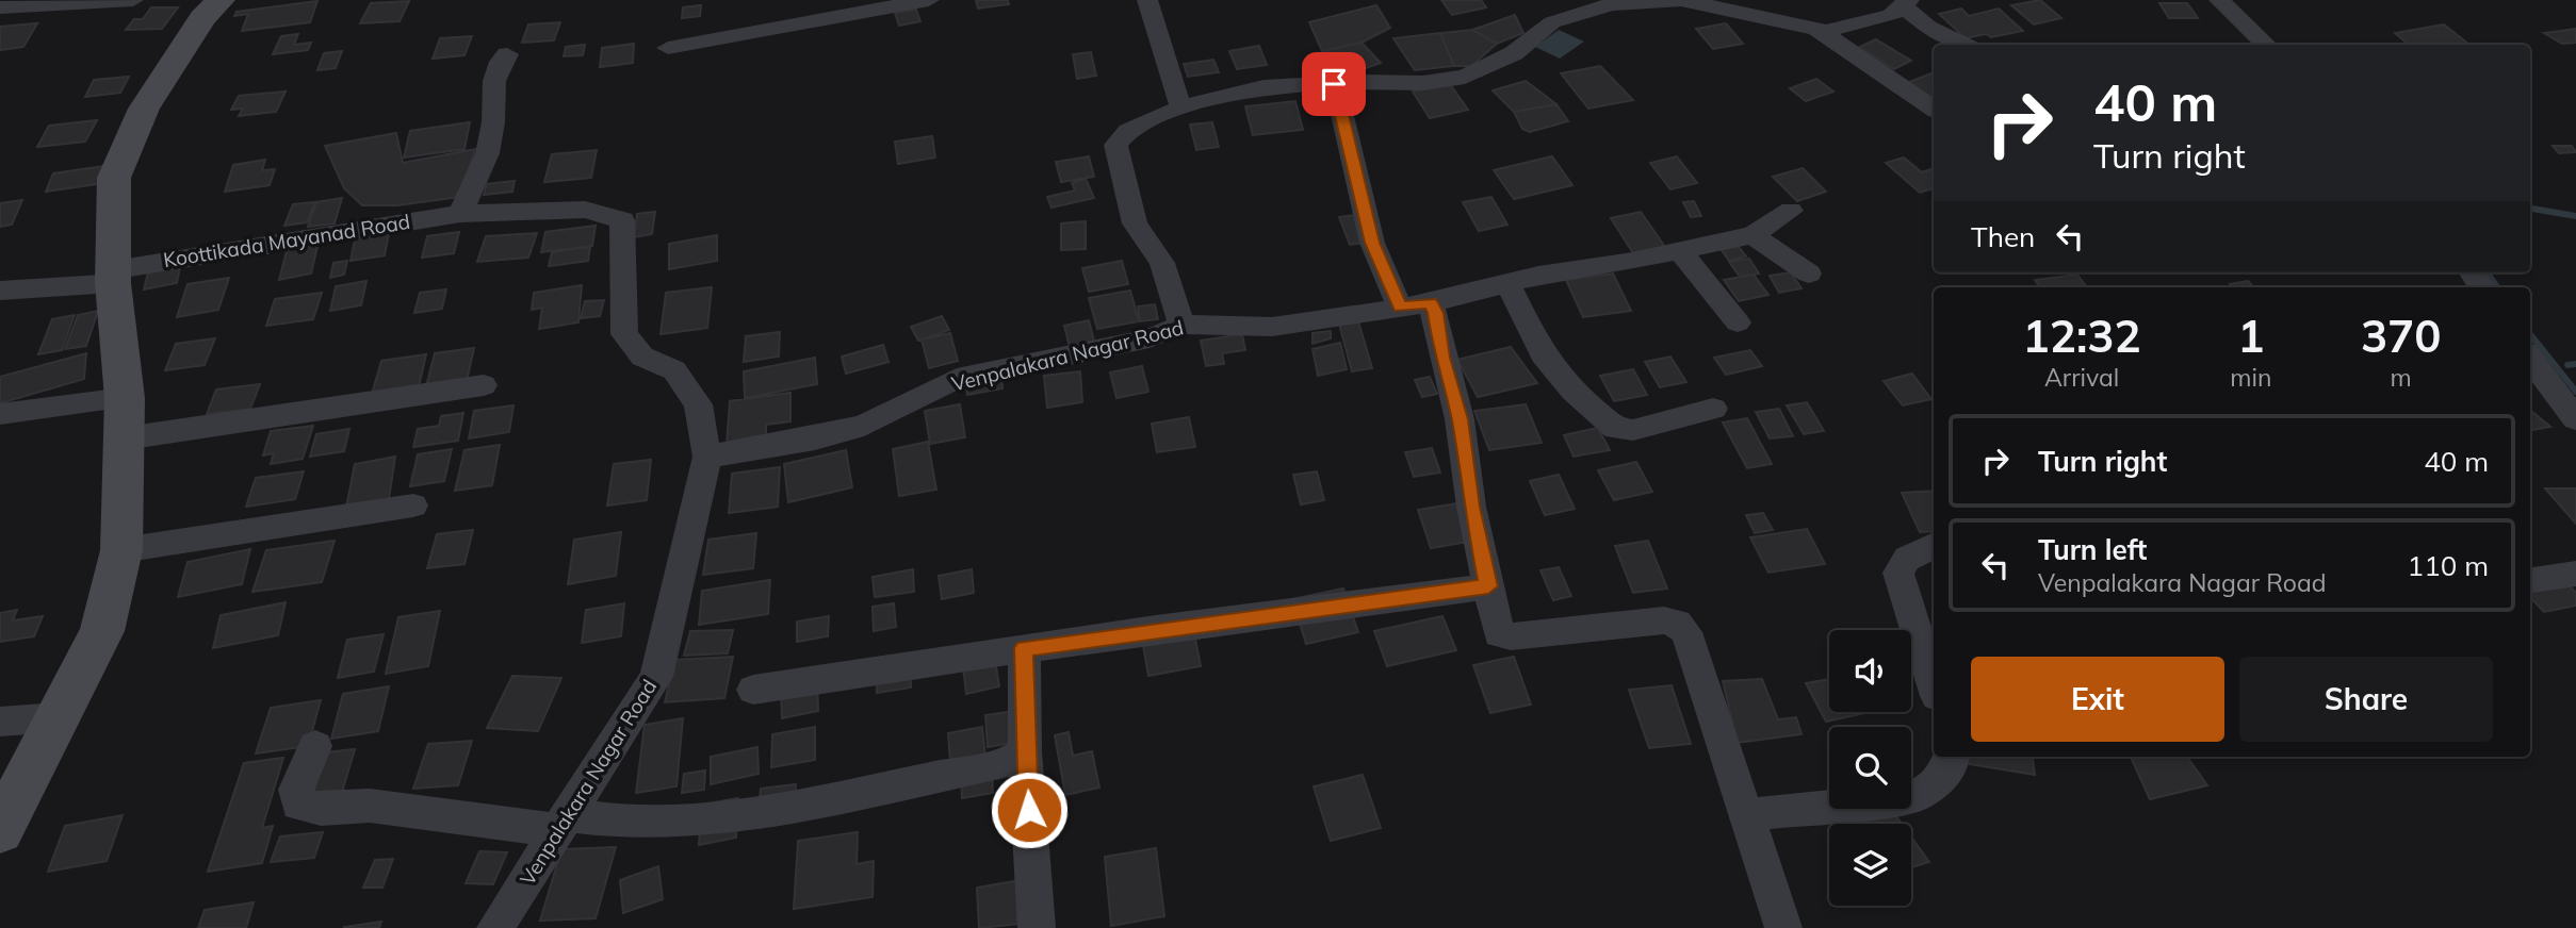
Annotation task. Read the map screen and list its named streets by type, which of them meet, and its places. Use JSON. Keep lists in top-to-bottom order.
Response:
{
  "streets": {
    "street": ["Koottikada Mayanad Road", "Venpalakara Nagar Road"]
  },
  "crossings": [
    ["Koottikada Mayanad Road", "Venpalakara Nagar Road"]
  ],
  "page": {
    "turn": ["40 m", "Turn right"],
    "then": "Then",
    "eta": [
      "12:32",
      "Arrival",
      "1",
      "min",
      "370",
      "m"
    ],
    "list": [
      {
        "name": "Turn right",
        "value": "40 m"
      },
      {
        "name": "Turn left",
        "note": "Venpalakara Nagar Road",
        "value": "110 m"
      }
    ],
    "buttons": ["Exit", "Share"]
  }
}
